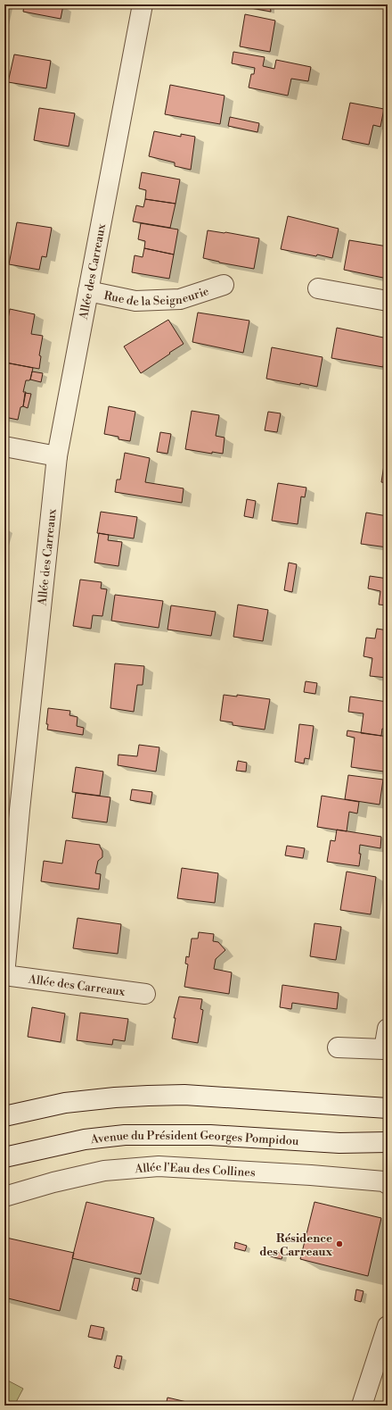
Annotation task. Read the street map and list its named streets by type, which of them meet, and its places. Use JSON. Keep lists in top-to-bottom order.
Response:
{
  "streets": {
    "street": [
      "Allée des Carreaux",
      "Rue de la Seigneurie",
      "Avenue du Président Georges Pompidou",
      "Allée l'Eau des Collines"
    ]
  },
  "crossings": [
    ["Allée des Carreaux", "Rue de la Seigneurie"]
  ],
  "places": ["Résidence des Carreaux"]
}
